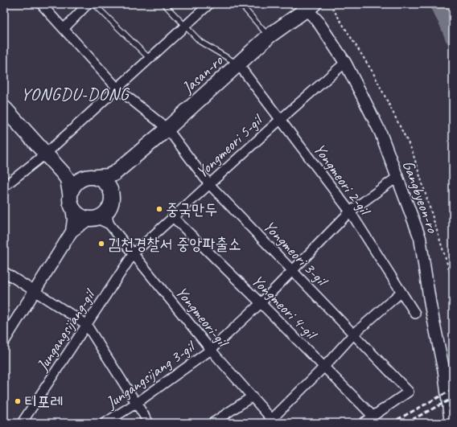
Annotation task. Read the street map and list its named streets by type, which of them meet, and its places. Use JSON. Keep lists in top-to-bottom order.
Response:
{
  "streets": {
    "main road": ["Jasan-ro"],
    "street": [
      "Yongmeori 5-gil",
      "Yongmeori 2-gil",
      "Gangbyeon-ro",
      "Yongmeori 3-gil",
      "Yongmeori 4-gil",
      "Yongmeori-gil",
      "Jungangsijang-gil",
      "Jungangsijang 3-gil"
    ]
  },
  "crossings": [
    ["Jasan-ro", "Yongmeori 2-gil"],
    ["Jasan-ro", "Gangbyeon-ro"],
    ["Jasan-ro", "Yongmeori 3-gil"],
    ["Yongmeori 5-gil", "Yongmeori 2-gil"],
    ["Yongmeori 5-gil", "Gangbyeon-ro"],
    ["Yongmeori 5-gil", "Yongmeori 3-gil"],
    ["Yongmeori 5-gil", "Yongmeori 4-gil"],
    ["Yongmeori 5-gil", "Yongmeori-gil"],
    ["Yongmeori 5-gil", "Jungangsijang-gil"],
    ["Yongmeori 2-gil", "Jungangsijang 3-gil"],
    ["Gangbyeon-ro", "Jungangsijang 3-gil"],
    ["Yongmeori 3-gil", "Yongmeori 4-gil"],
    ["Yongmeori 3-gil", "Jungangsijang 3-gil"],
    ["Yongmeori 4-gil", "Jungangsijang 3-gil"],
    ["Yongmeori-gil", "Jungangsijang-gil"],
    ["Yongmeori-gil", "Jungangsijang 3-gil"]
  ],
  "districts": ["YONGDU-DONG"],
  "places": ["중국만두", "김천경찰서 중앙파출소", "티포레"]
}
